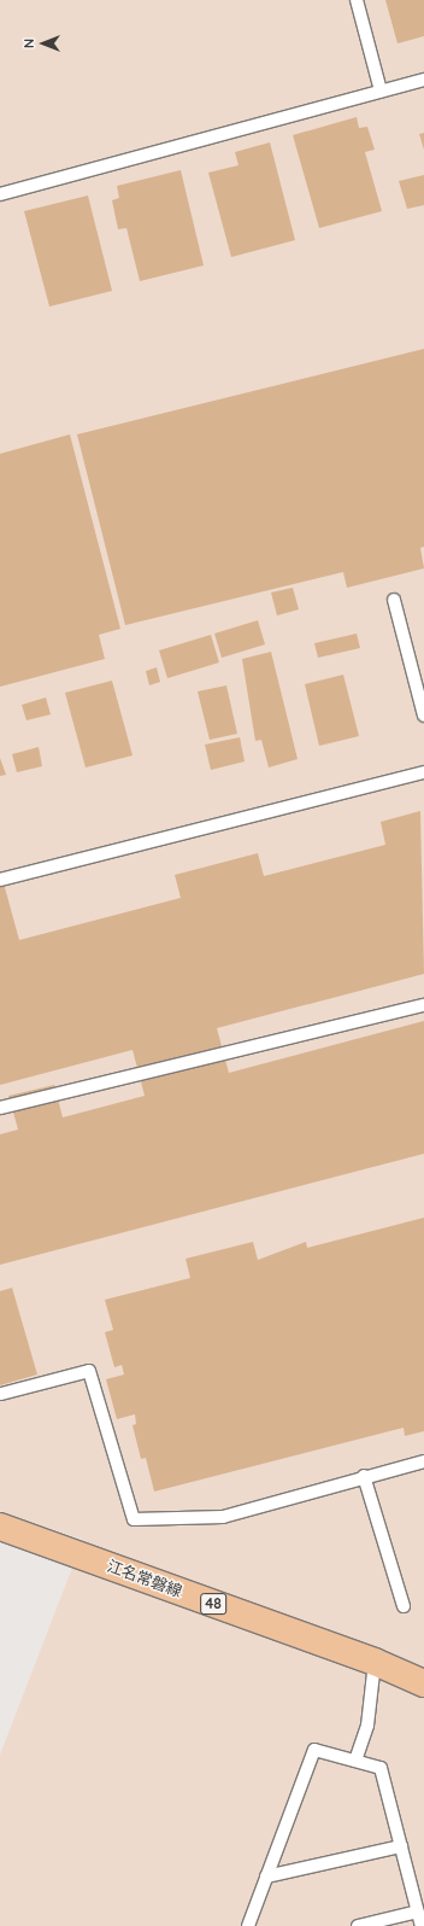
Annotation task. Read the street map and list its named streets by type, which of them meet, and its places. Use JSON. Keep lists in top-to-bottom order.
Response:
{
  "streets": {
    "main road": ["江名常磐線", "48"]
  },
  "north": "left"
}
